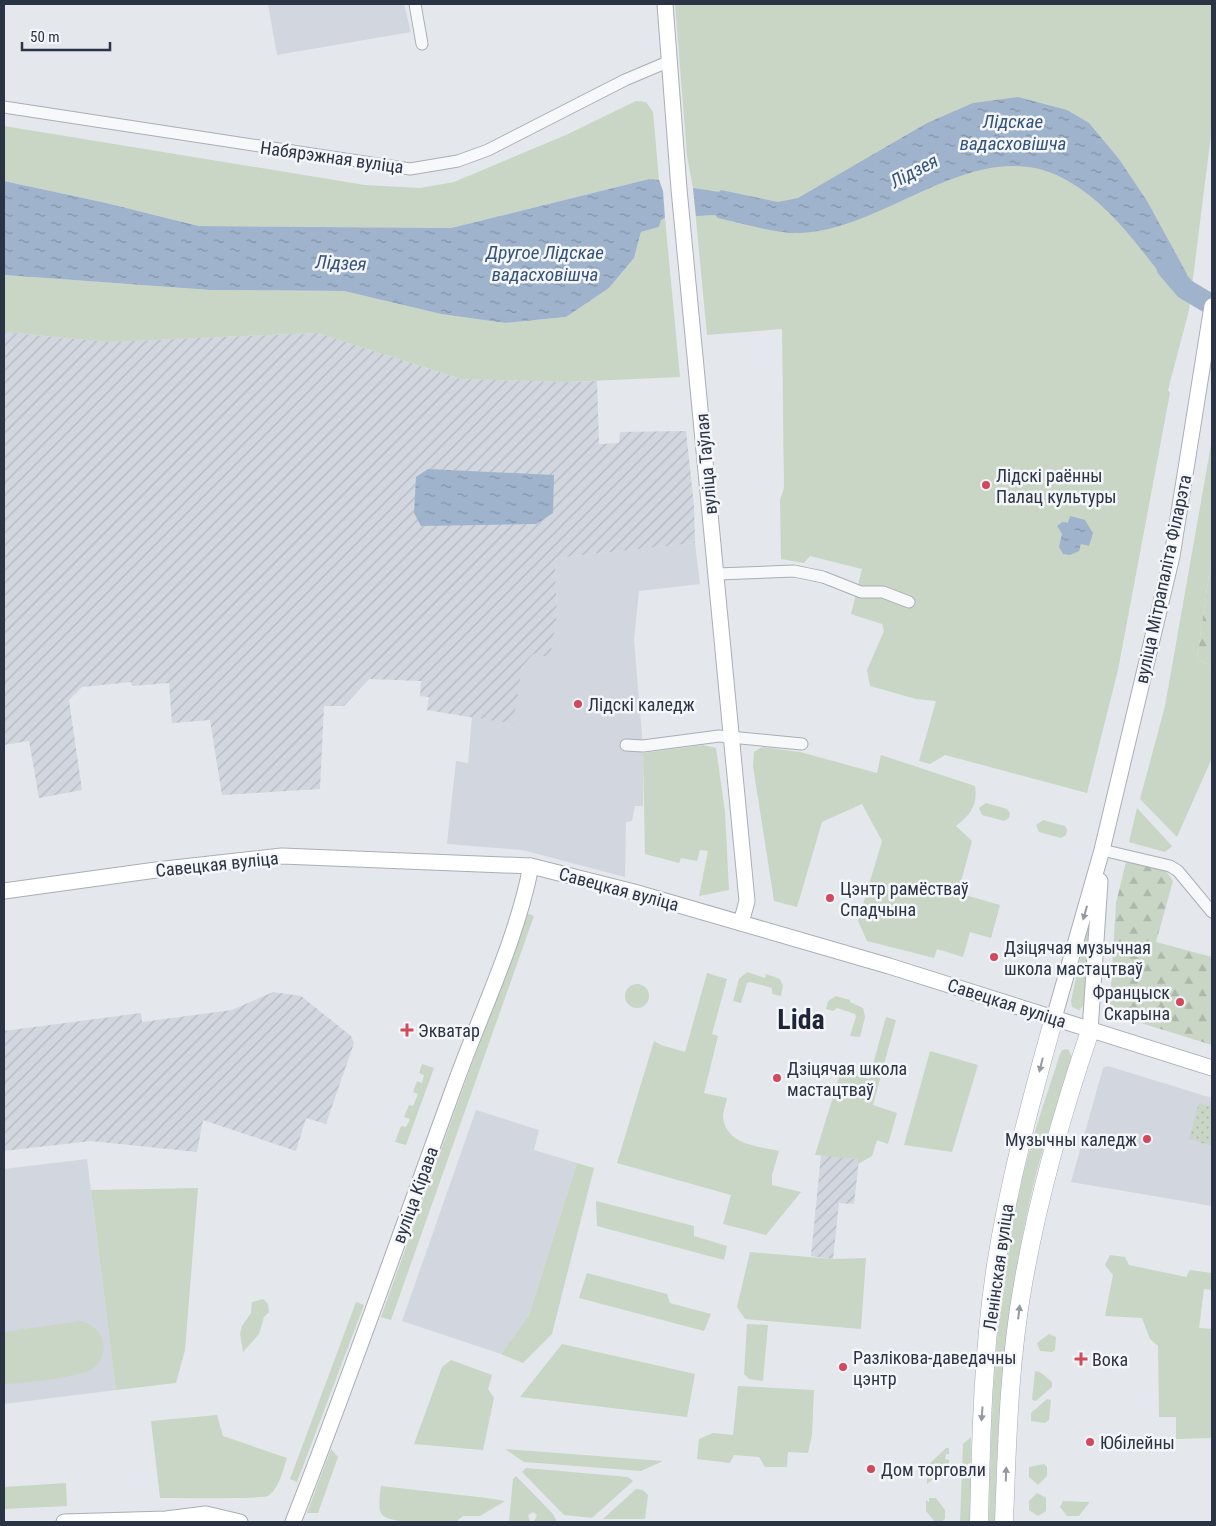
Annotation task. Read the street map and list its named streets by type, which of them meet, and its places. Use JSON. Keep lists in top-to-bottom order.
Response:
{
  "streets": {
    "main road": [
      "вуліца Таўлая",
      "вуліца Мітрапаліта Філарэта",
      "Савецкая вуліца",
      "вуліца Кірава",
      "Ленінская вуліца"
    ],
    "street": ["Набярэжная вуліца"]
  },
  "crossings": [
    ["Набярэжная вуліца", "вуліца Таўлая"],
    ["вуліца Таўлая", "Савецкая вуліца"],
    ["вуліца Мітрапаліта Філарэта", "Савецкая вуліца"],
    ["вуліца Мітрапаліта Філарэта", "Ленінская вуліца"],
    ["Савецкая вуліца", "вуліца Кірава"],
    ["Савецкая вуліца", "Ленінская вуліца"]
  ],
  "districts": ["Lida"],
  "water": ["Лідскае вадасховішча", "Лідзея", "Другое Лідскае вадасховішча"],
  "places": {
    "other": [
      "Лідскі раённы Палац культуры",
      "Лідскі каледж",
      "Цэнтр рамёстваў Спадчына",
      "Дзіцячая музычная школа мастацтваў",
      "Францыск Скарына",
      "Дзіцячая школа мастацтваў",
      "Музычны каледж",
      "Разлікова-даведачны цэнтр",
      "Юбілейны",
      "Дом торговли"
    ],
    "health": ["Экватар", "Вока"]
  },
  "scale_bar": "50 m"
}
